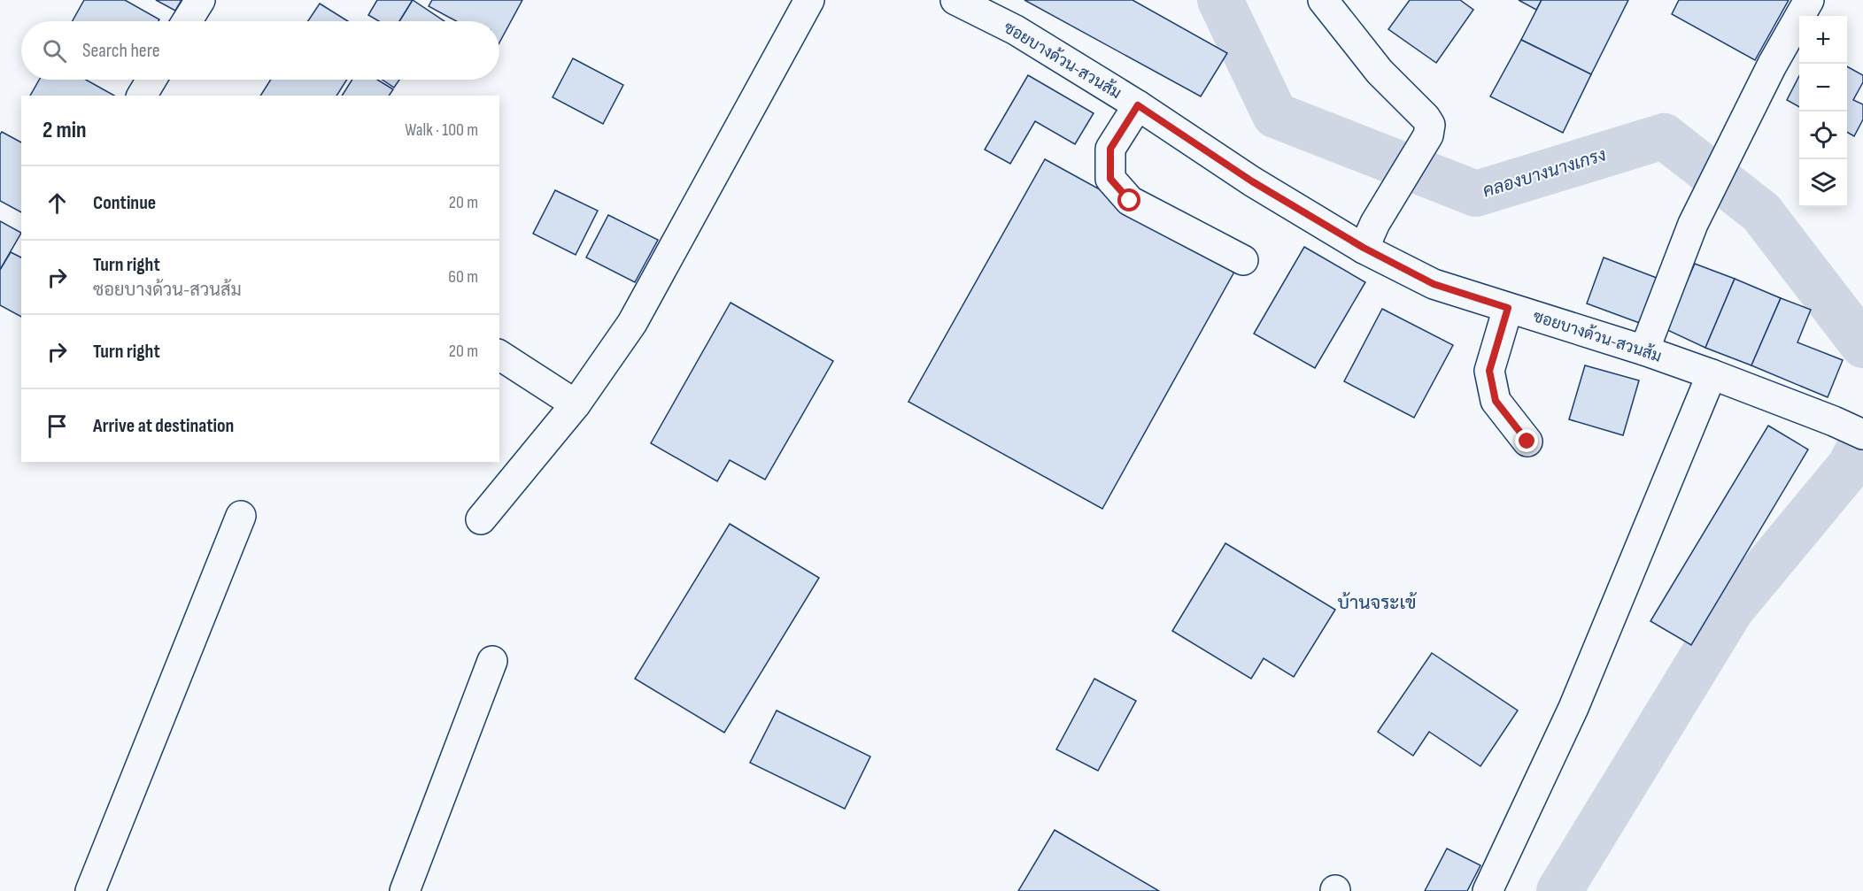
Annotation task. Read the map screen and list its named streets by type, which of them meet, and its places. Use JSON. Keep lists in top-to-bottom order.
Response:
{
  "streets": {
    "street": ["ซอยบางด้วน-สวนส้ม"]
  },
  "districts": ["บ้านจระเข้"],
  "water": ["คลองบางนางเกรง"],
  "page": {
    "map_buttons": ["+", "−"],
    "search": "Search here",
    "heading": ["2 min", "Walk · 100 m"],
    "list": [
      ["Continue", "20 m"],
      ["Turn right", "ซอยบางด้วน-สวนส้ม", "60 m"],
      ["Turn right", "20 m"],
      "Arrive at destination"
    ]
  }
}
